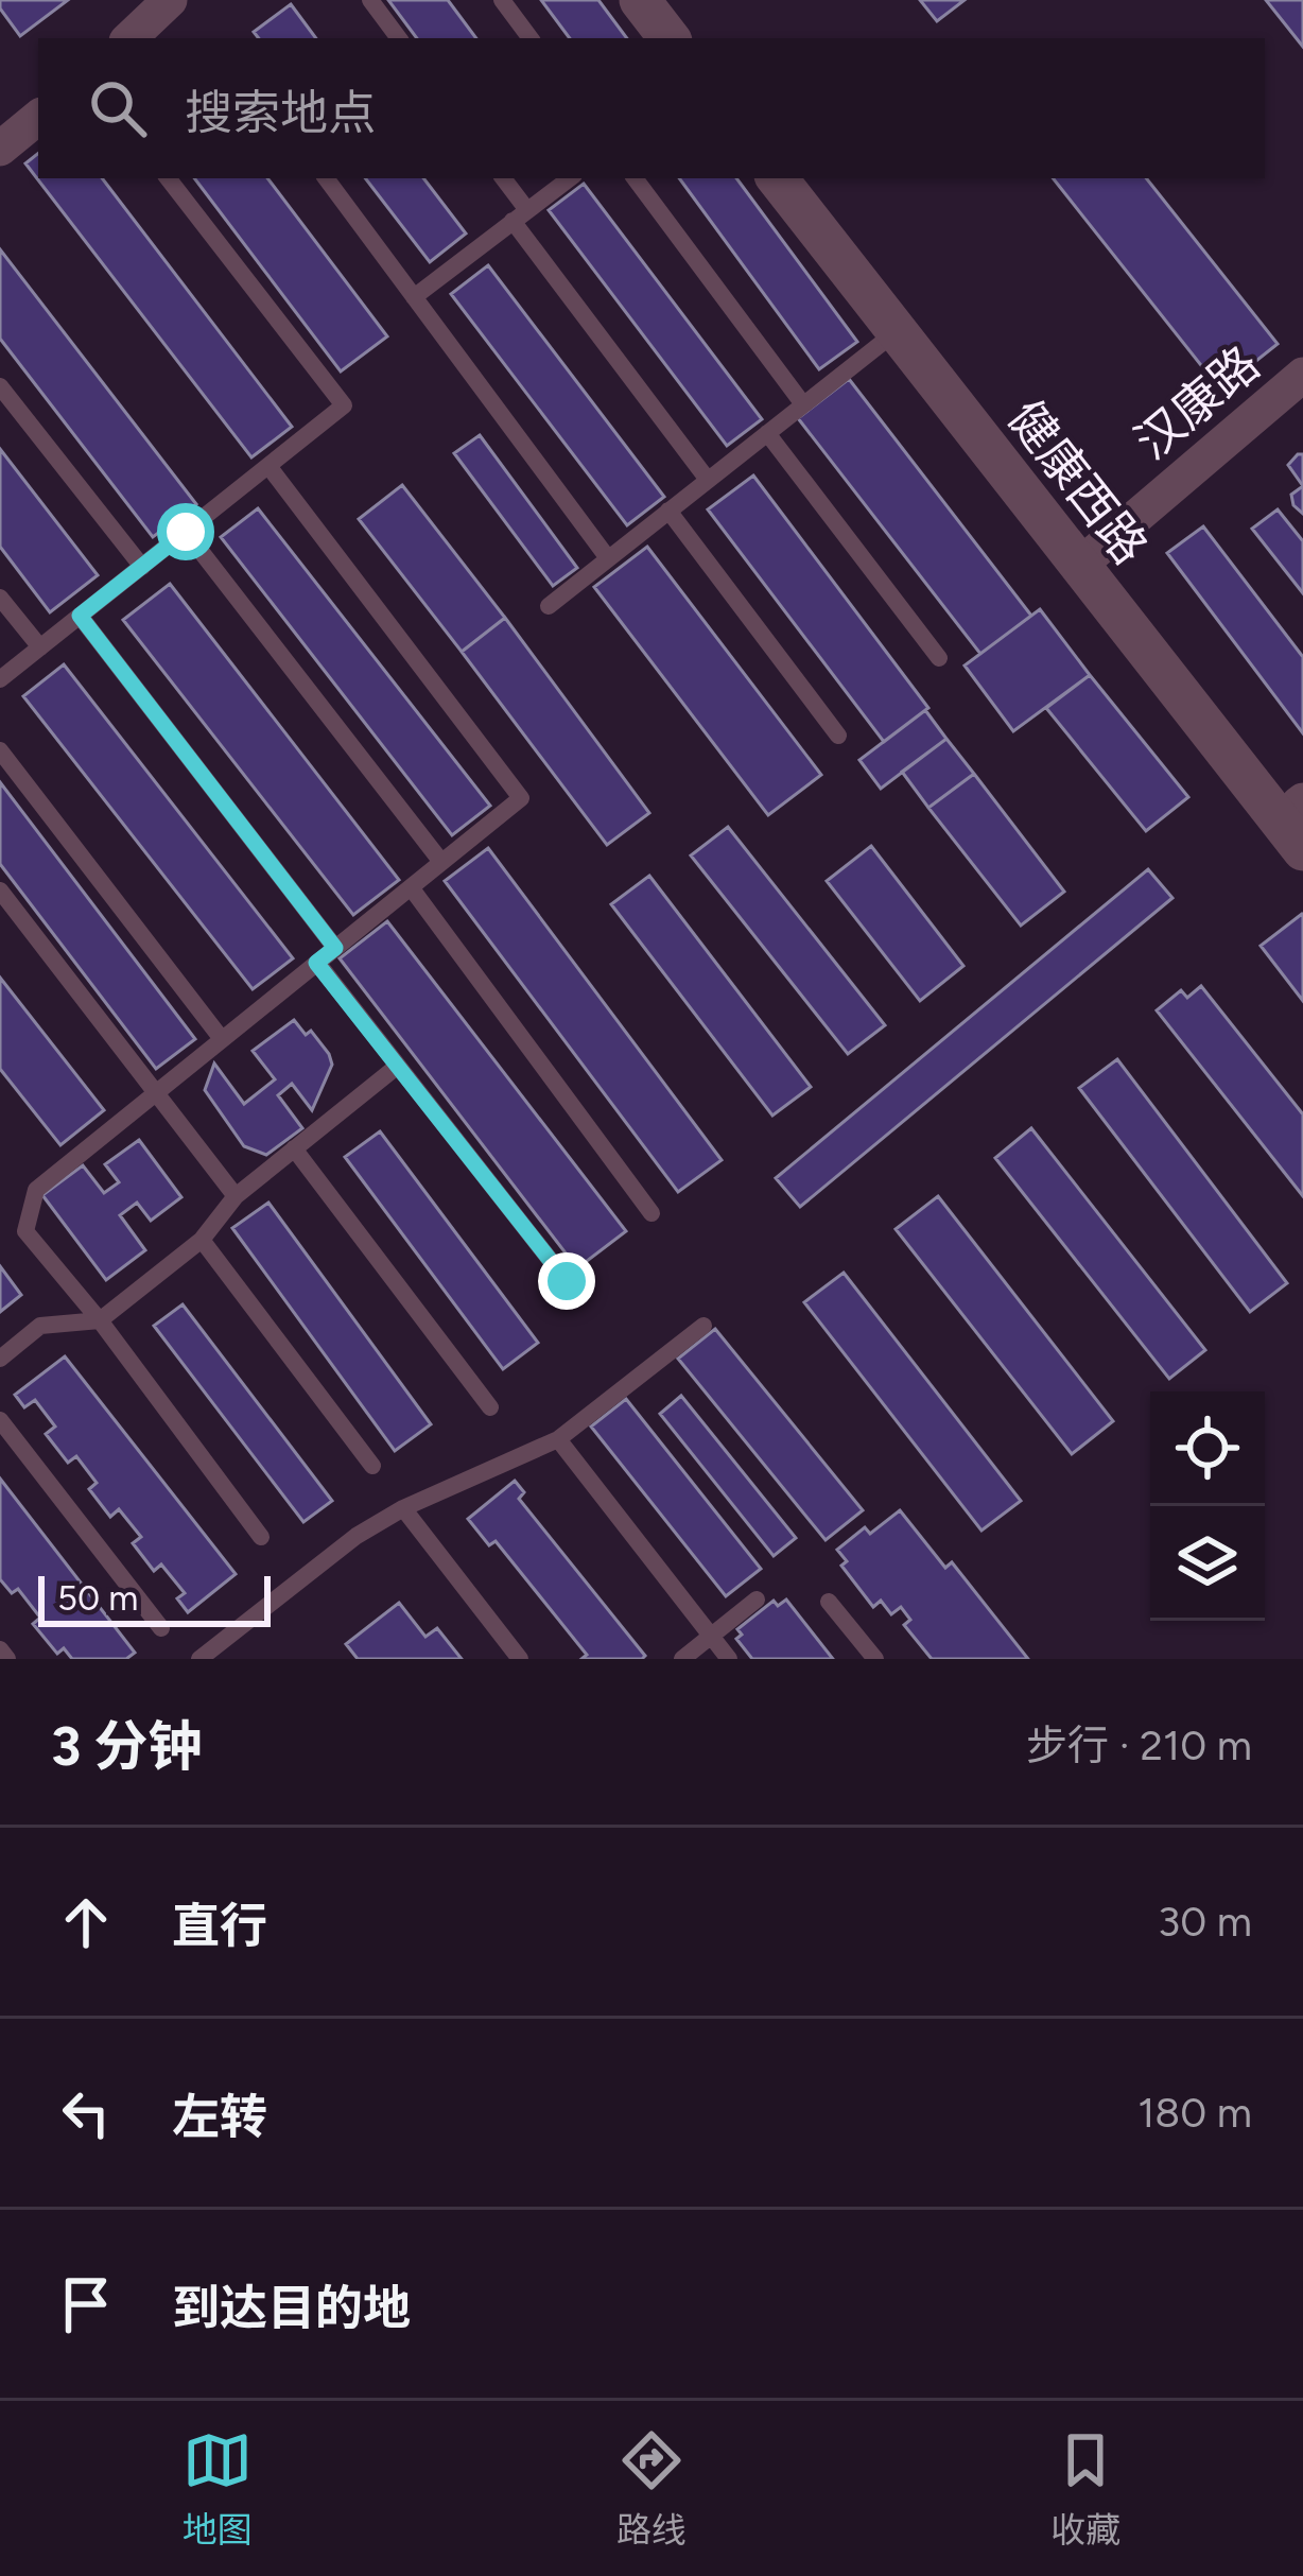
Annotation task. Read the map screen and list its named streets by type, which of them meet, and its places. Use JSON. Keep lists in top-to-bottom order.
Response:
{
  "streets": {
    "street": ["汉康路", "健康西路"]
  },
  "crossings": [
    ["汉康路", "健康西路"]
  ],
  "scale_bar": "50 m",
  "page": {
    "search": "搜索地点",
    "scale": "50 m",
    "heading": ["3 分钟", "步行 · 210 m"],
    "list": [
      ["直行", "30 m"],
      ["左转", "180 m"],
      "到达目的地"
    ],
    "nav": ["地图", "路线", "收藏"]
  }
}
